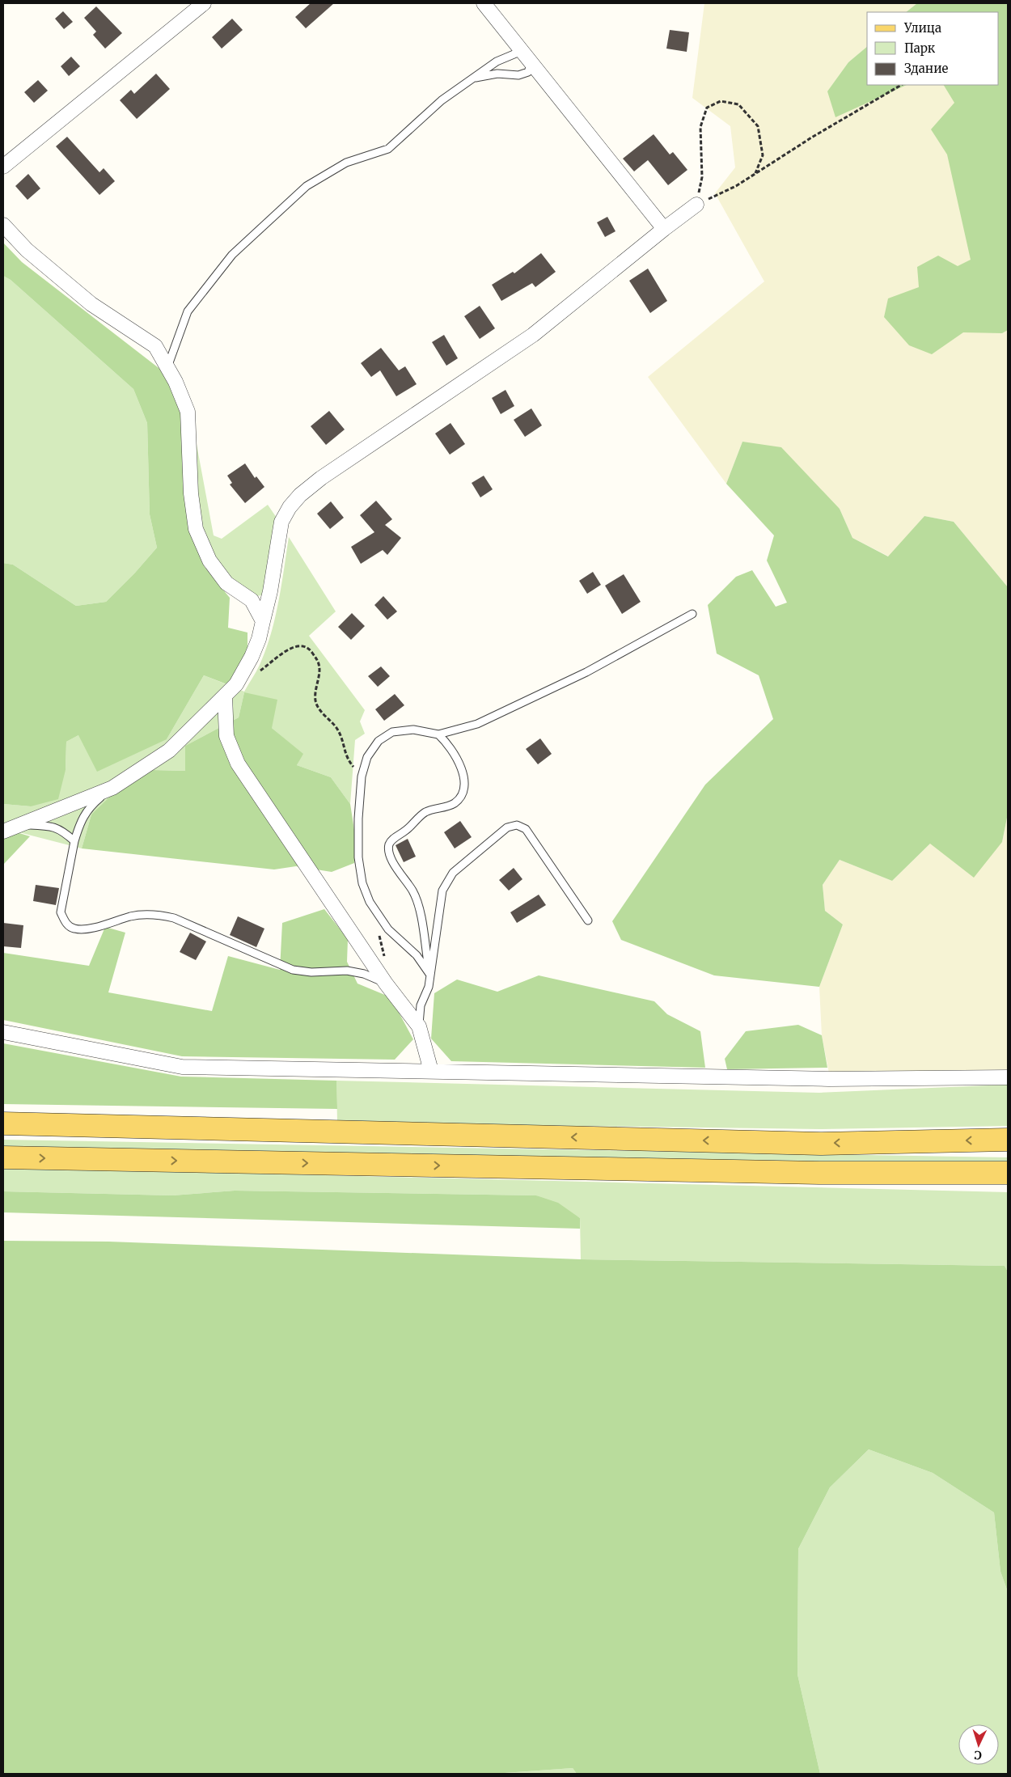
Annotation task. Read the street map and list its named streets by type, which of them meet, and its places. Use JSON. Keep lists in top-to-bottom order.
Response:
{
  "legend": ["Улица", "Парк", "Здание"],
  "north": "bottom"
}
